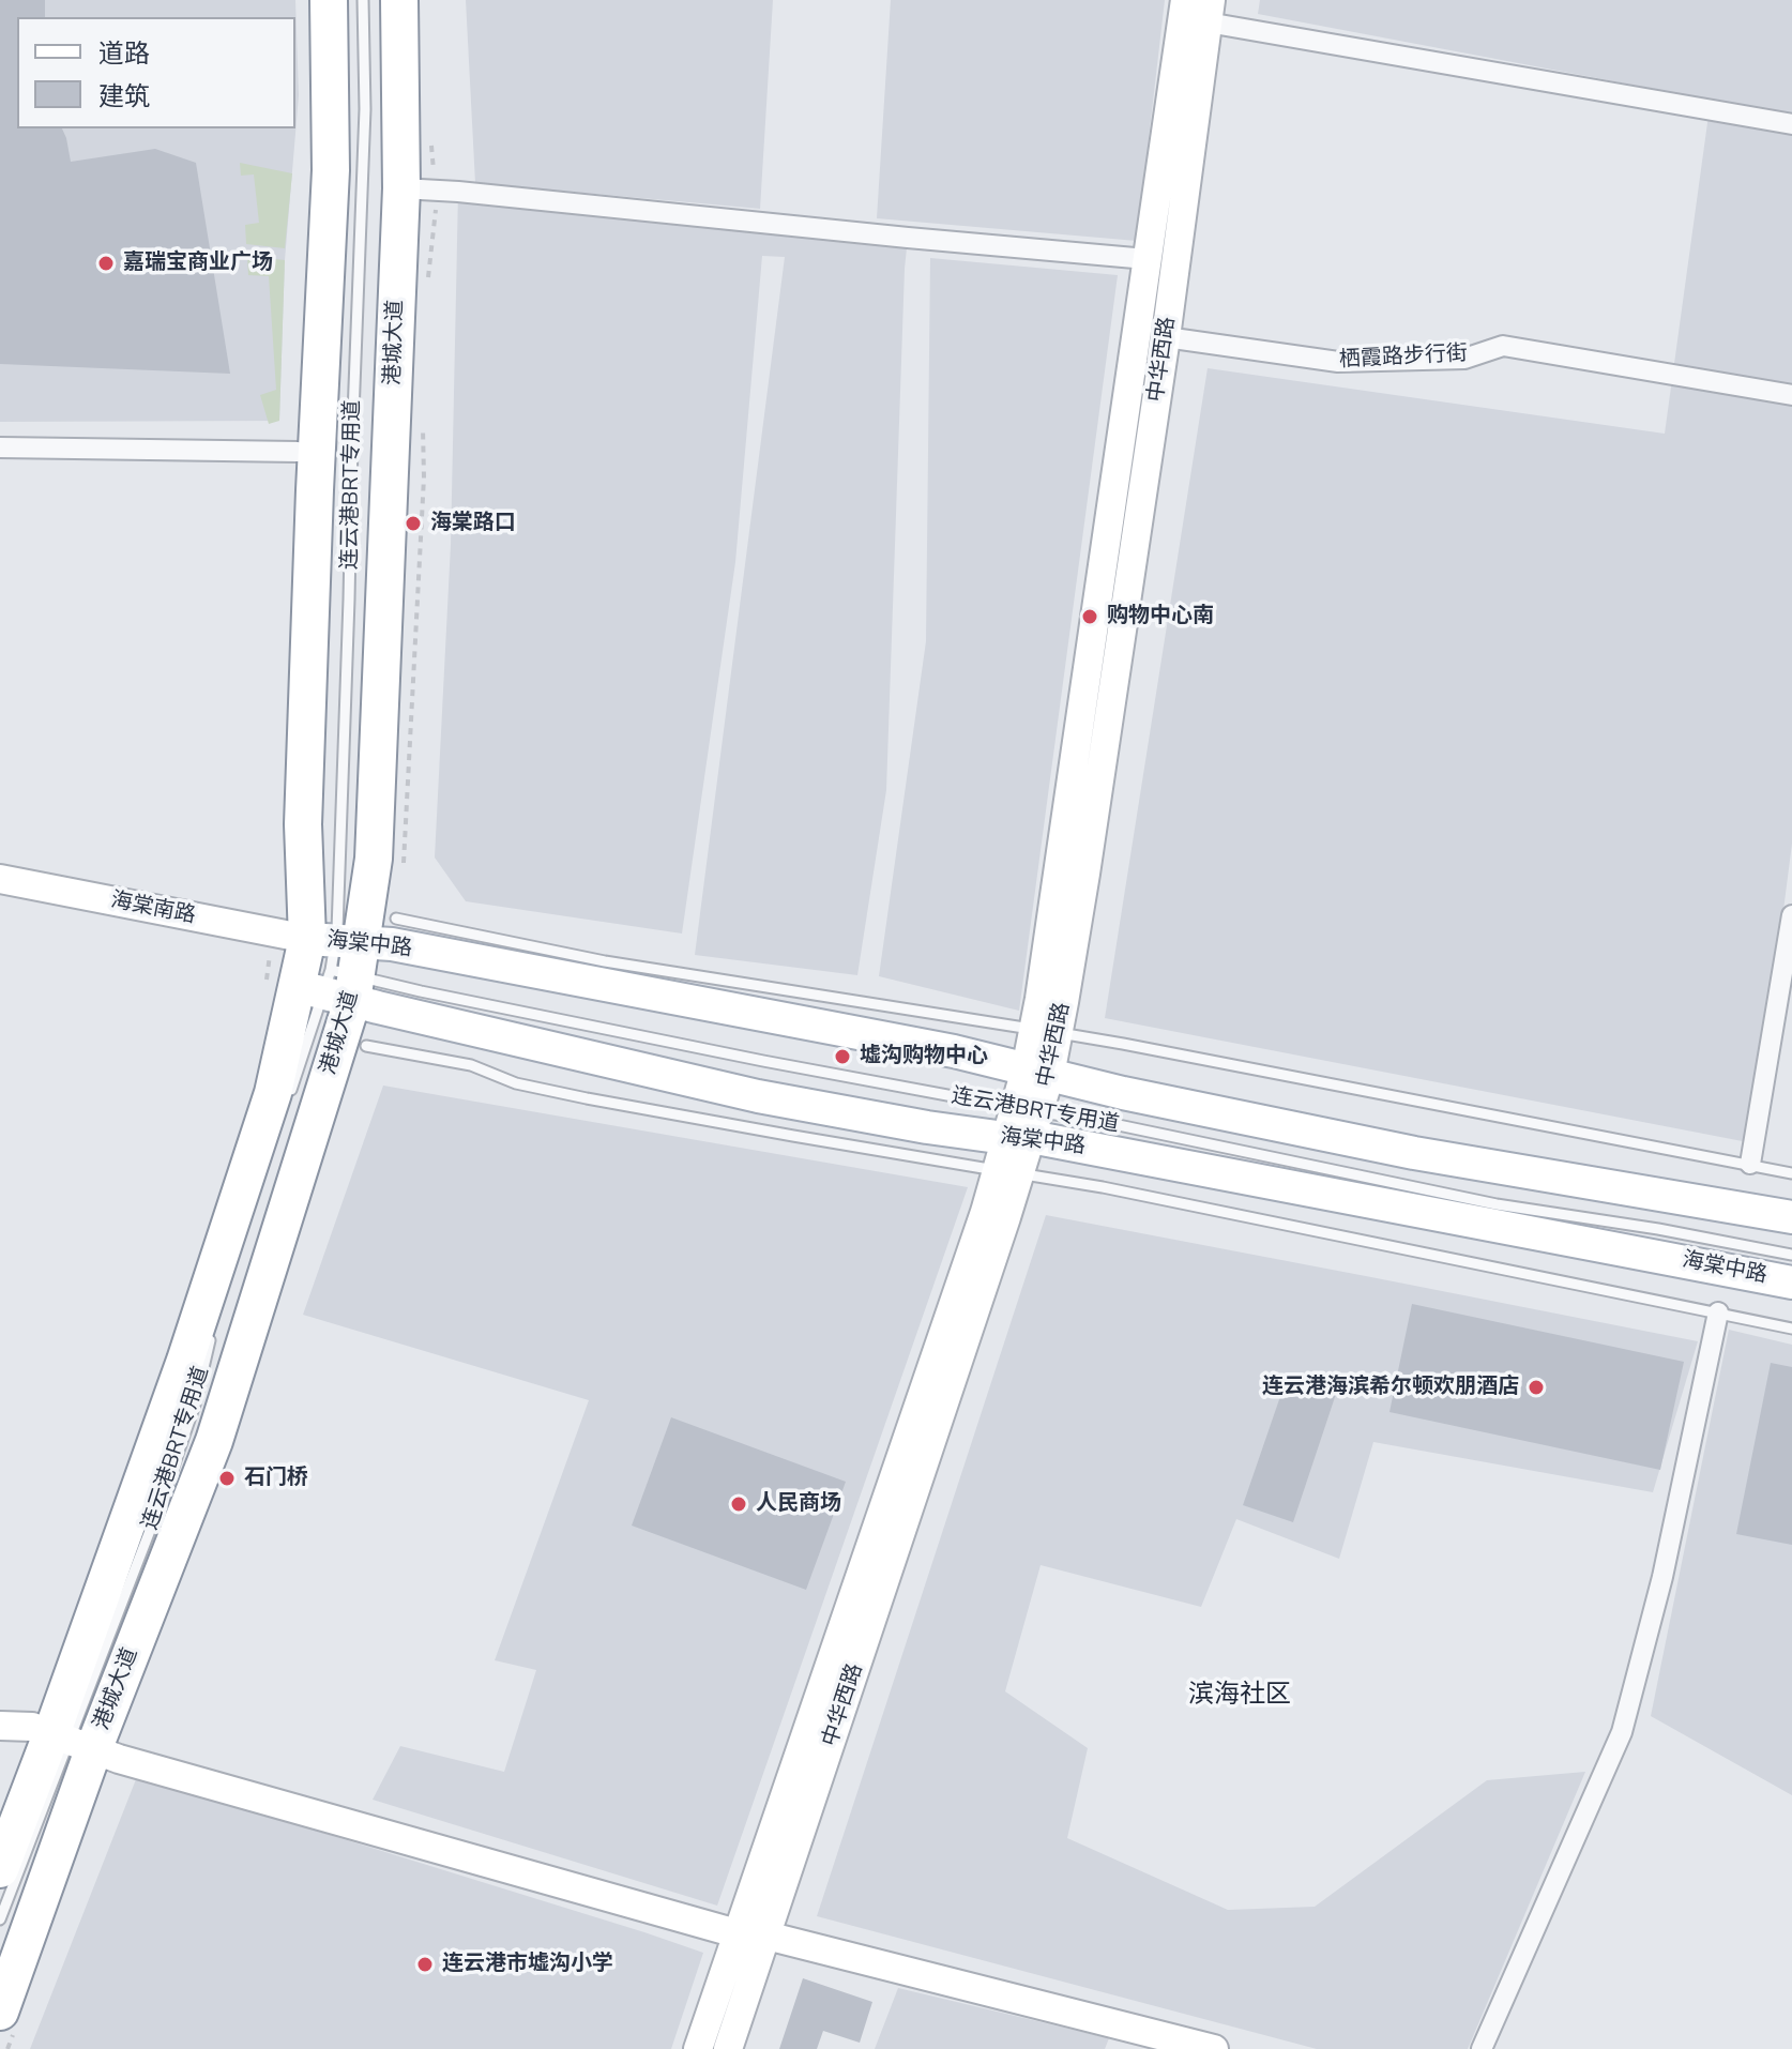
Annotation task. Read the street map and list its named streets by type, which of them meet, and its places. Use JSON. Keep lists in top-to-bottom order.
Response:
{
  "streets": {
    "highway": ["港城大道"],
    "main road": ["中华西路", "海棠南路", "海棠中路"],
    "street": ["栖霞路步行街"],
    "lane": ["连云港BRT专用道"]
  },
  "crossings": [
    ["港城大道", "连云港BRT专用道"],
    ["港城大道", "海棠南路"],
    ["港城大道", "海棠中路"],
    ["栖霞路步行街", "中华西路"],
    ["中华西路", "连云港BRT专用道"],
    ["中华西路", "海棠中路"],
    ["连云港BRT专用道", "海棠南路"],
    ["连云港BRT专用道", "海棠中路"],
    ["海棠南路", "海棠中路"]
  ],
  "districts": ["滨海社区"],
  "places": [
    "嘉瑞宝商业广场",
    "海棠路口",
    "购物中心南",
    "墟沟购物中心",
    "连云港海滨希尔顿欢朋酒店",
    "石门桥",
    "人民商场",
    "连云港市墟沟小学"
  ],
  "legend": ["道路", "建筑"]
}
